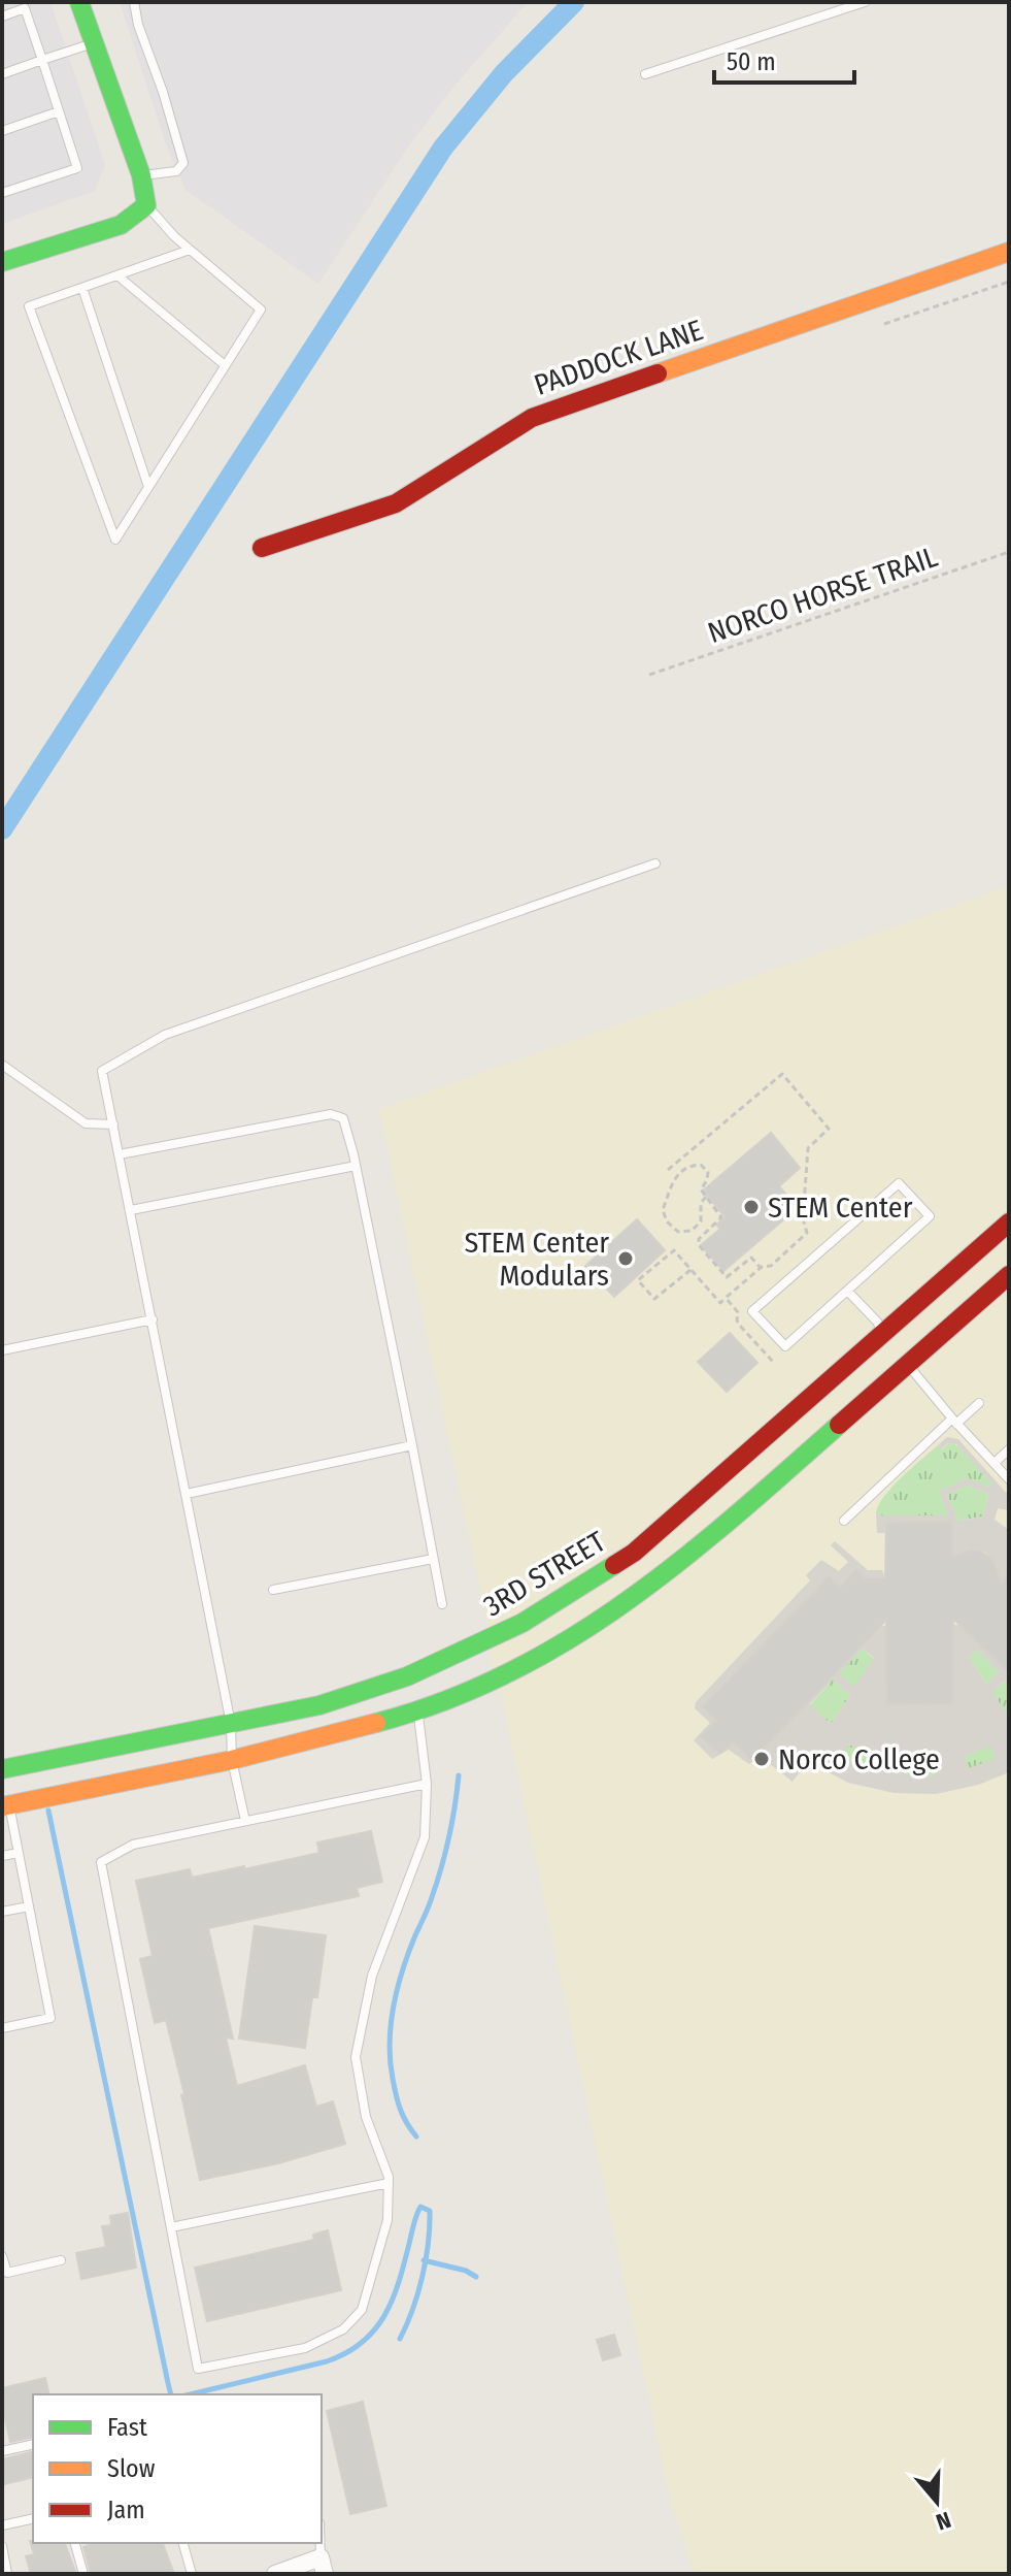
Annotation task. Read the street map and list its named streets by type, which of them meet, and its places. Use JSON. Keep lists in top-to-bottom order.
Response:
{
  "streets": {
    "street": ["PADDOCK LANE", "3RD STREET"],
    "path": ["NORCO HORSE TRAIL"]
  },
  "places": ["STEM Center", "STEM Center Modulars", "Norco College"],
  "legend": ["Fast", "Slow", "Jam"],
  "scale_bar": "50 m",
  "north": "bottom"
}
